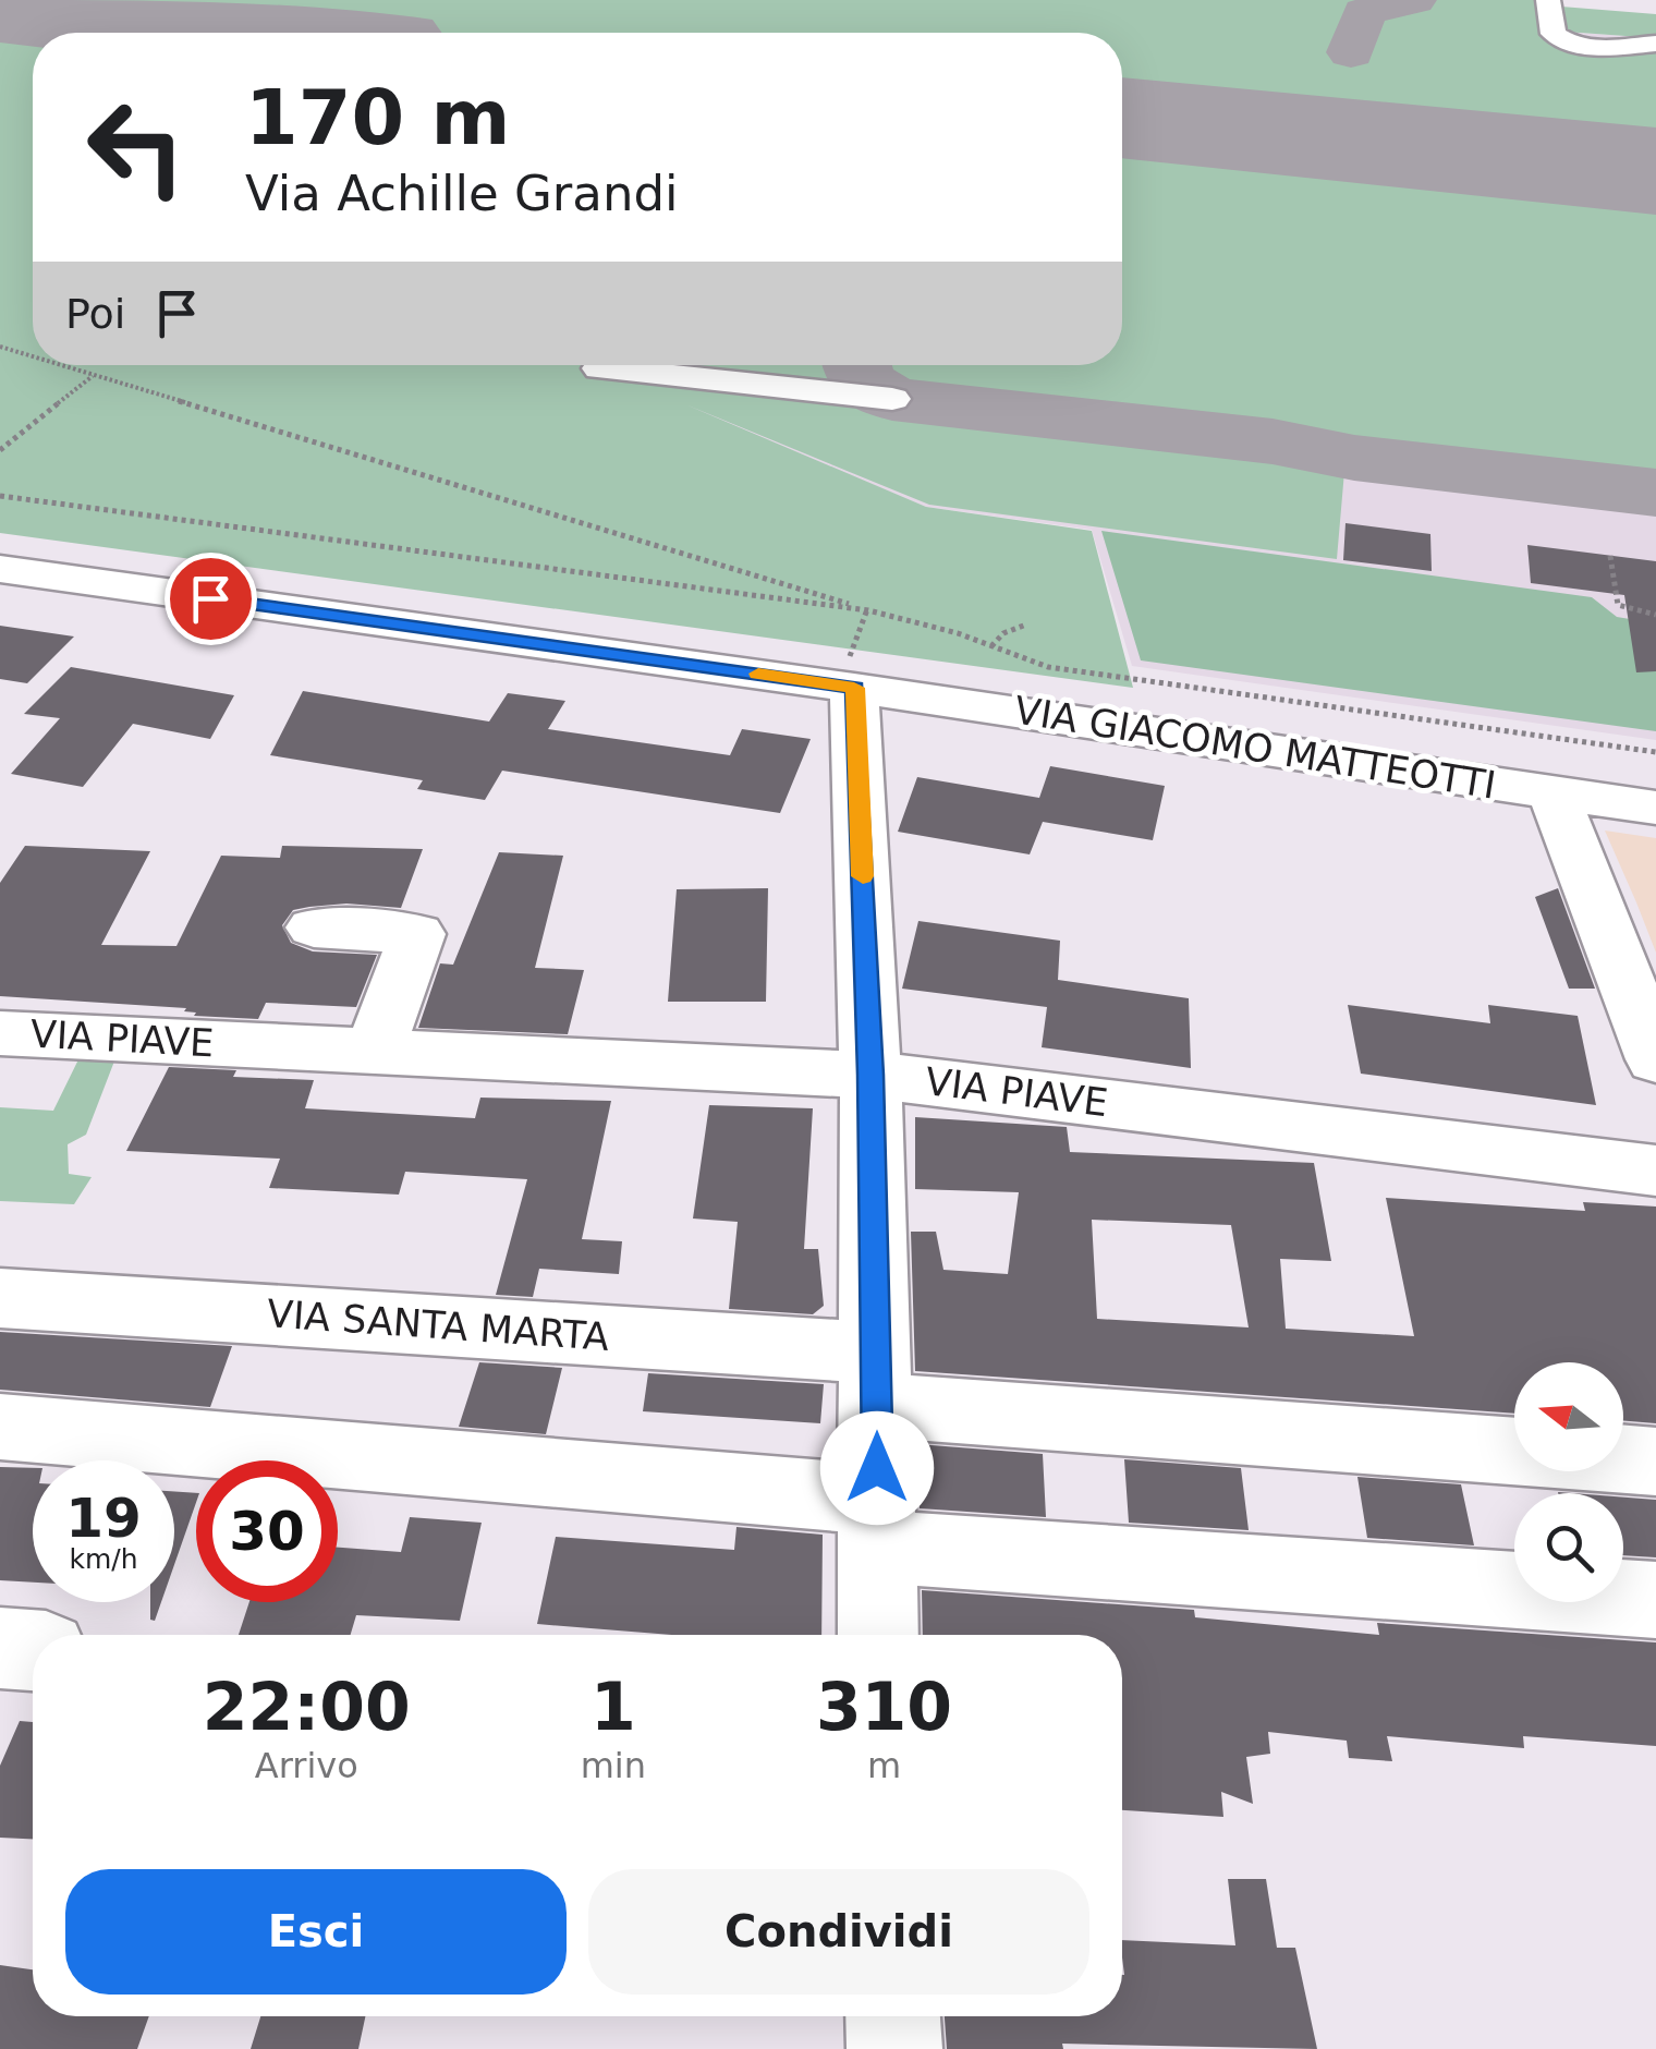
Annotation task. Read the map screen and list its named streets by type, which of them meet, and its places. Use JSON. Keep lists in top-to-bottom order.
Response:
{
  "streets": {
    "street": ["VIA GIACOMO MATTEOTTI", "VIA PIAVE", "VIA SANTA MARTA"]
  },
  "north": "left",
  "page": {
    "turn": ["170 m", "Via Achille Grandi"],
    "then": "Poi",
    "speed": "19 km/h",
    "limit": "30",
    "eta": [
      "22:00",
      "Arrivo",
      "1",
      "min",
      "310",
      "m"
    ],
    "buttons": ["Esci", "Condividi"]
  }
}
